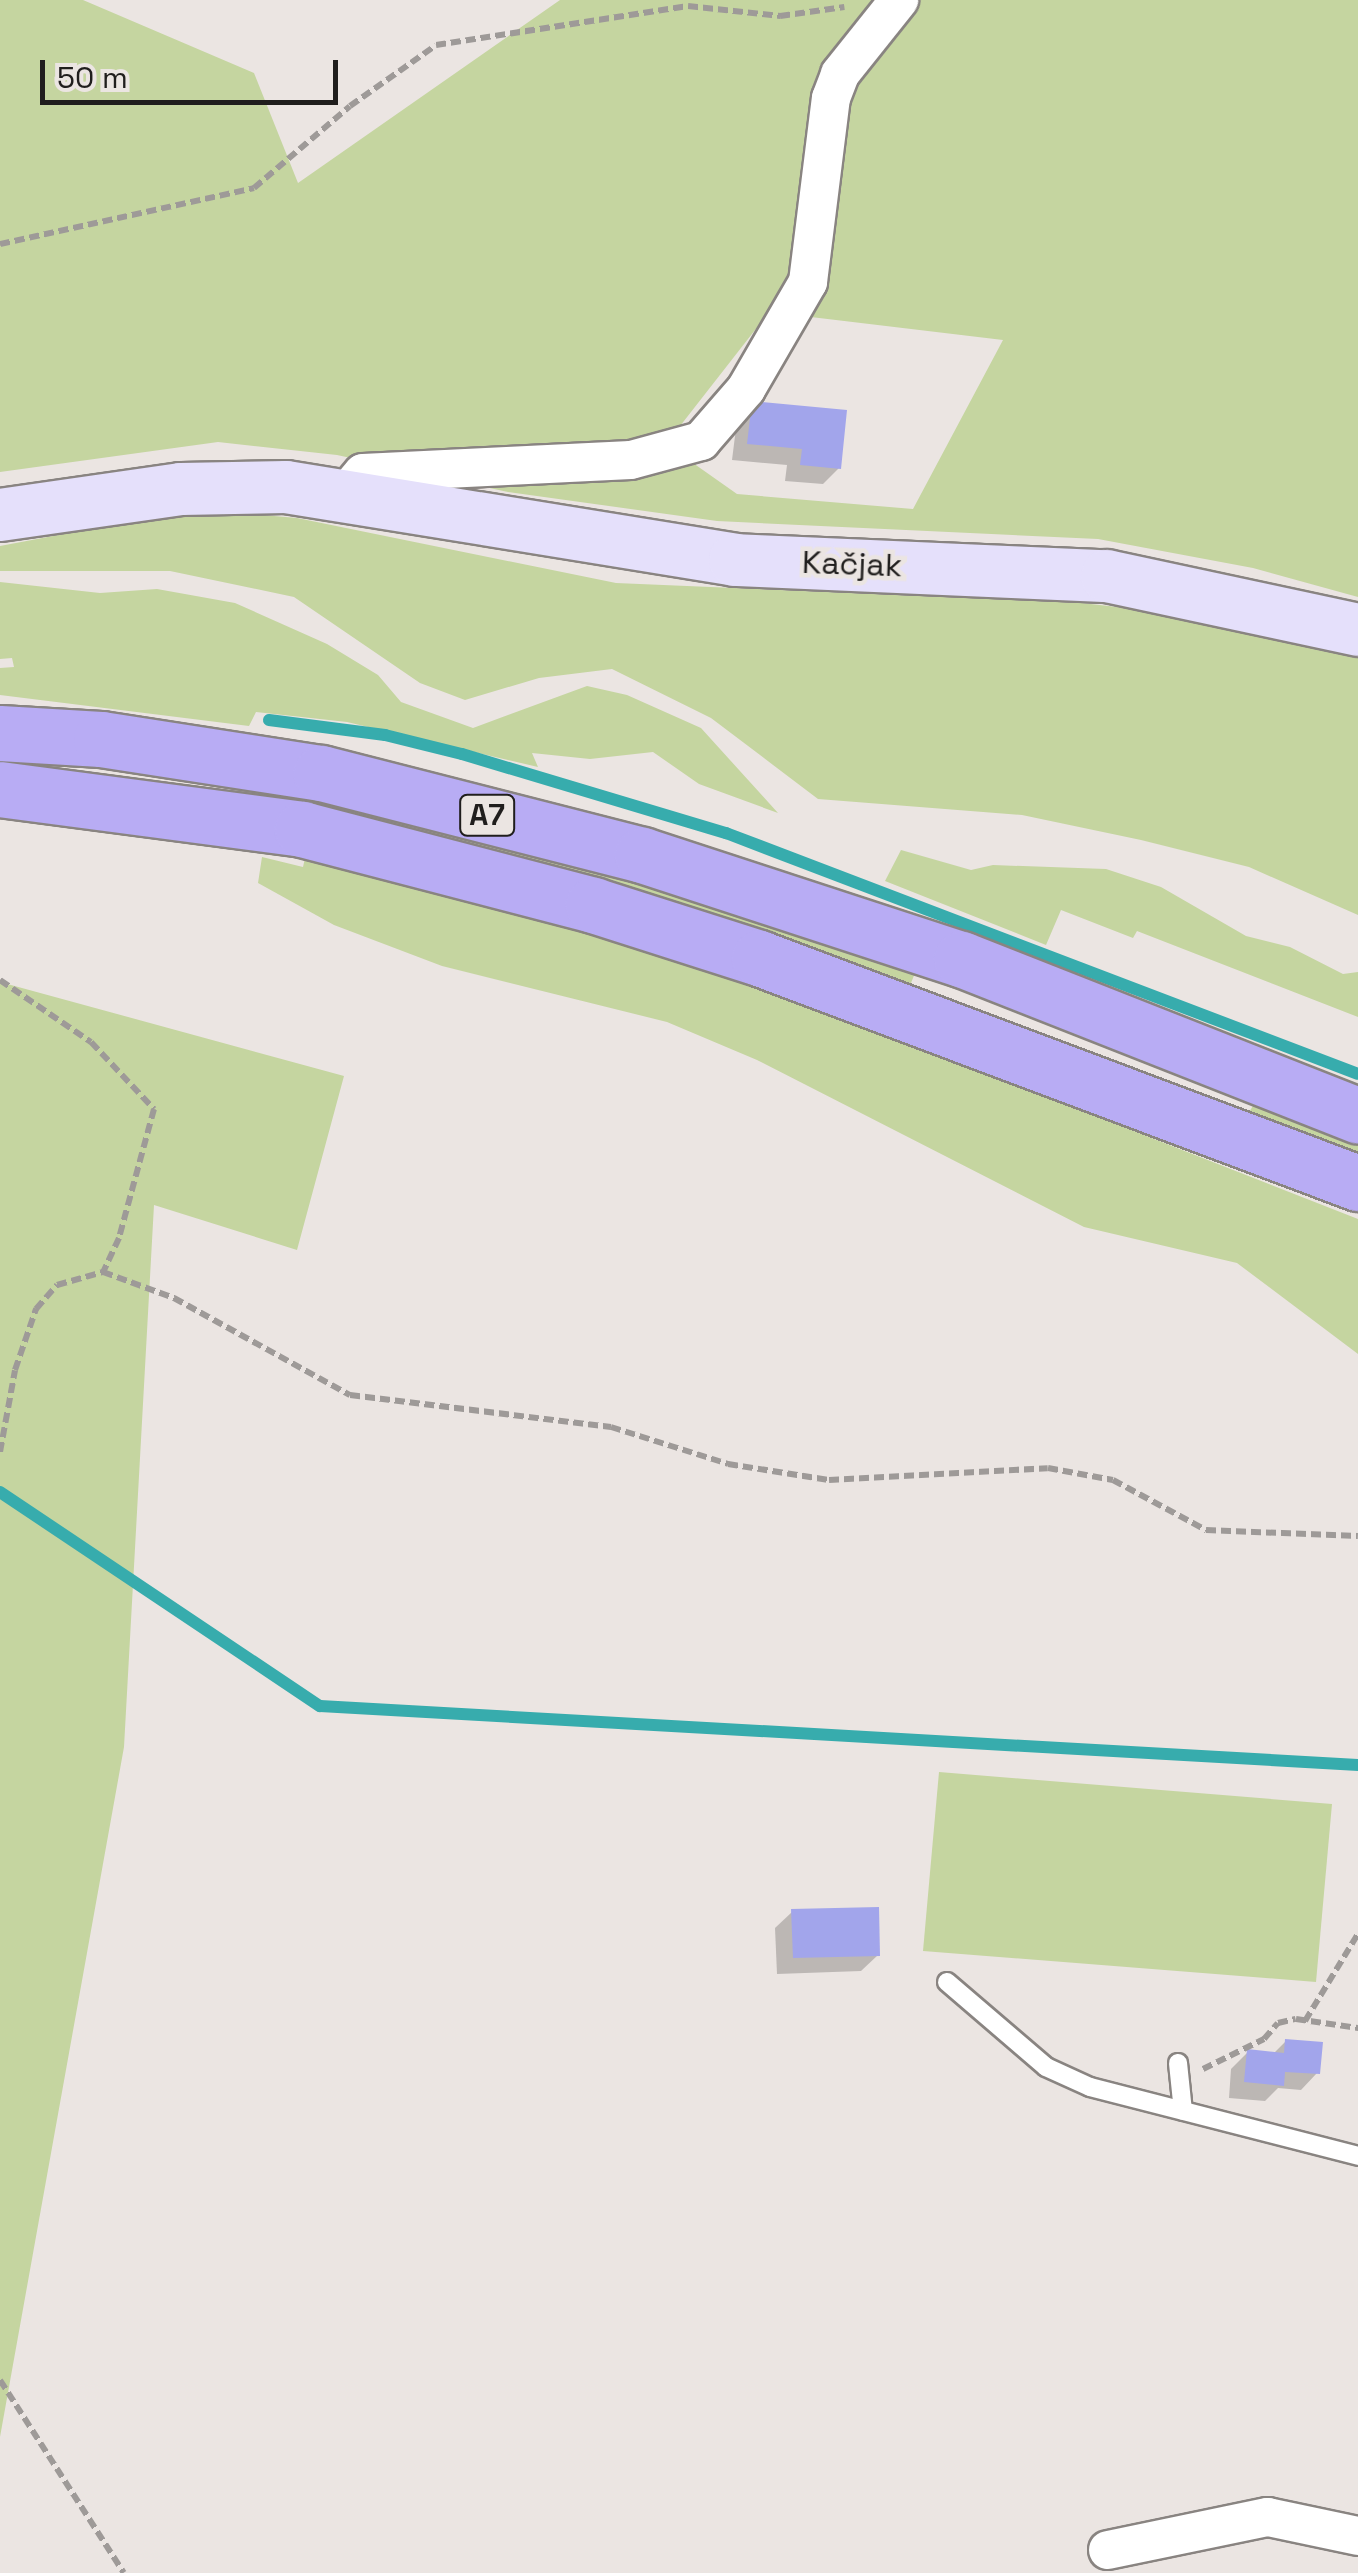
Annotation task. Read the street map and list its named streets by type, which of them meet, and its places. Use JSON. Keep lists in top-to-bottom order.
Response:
{
  "streets": {
    "highway": ["A7"],
    "main road": ["Kačjak"]
  },
  "scale_bar": "50 m"
}
